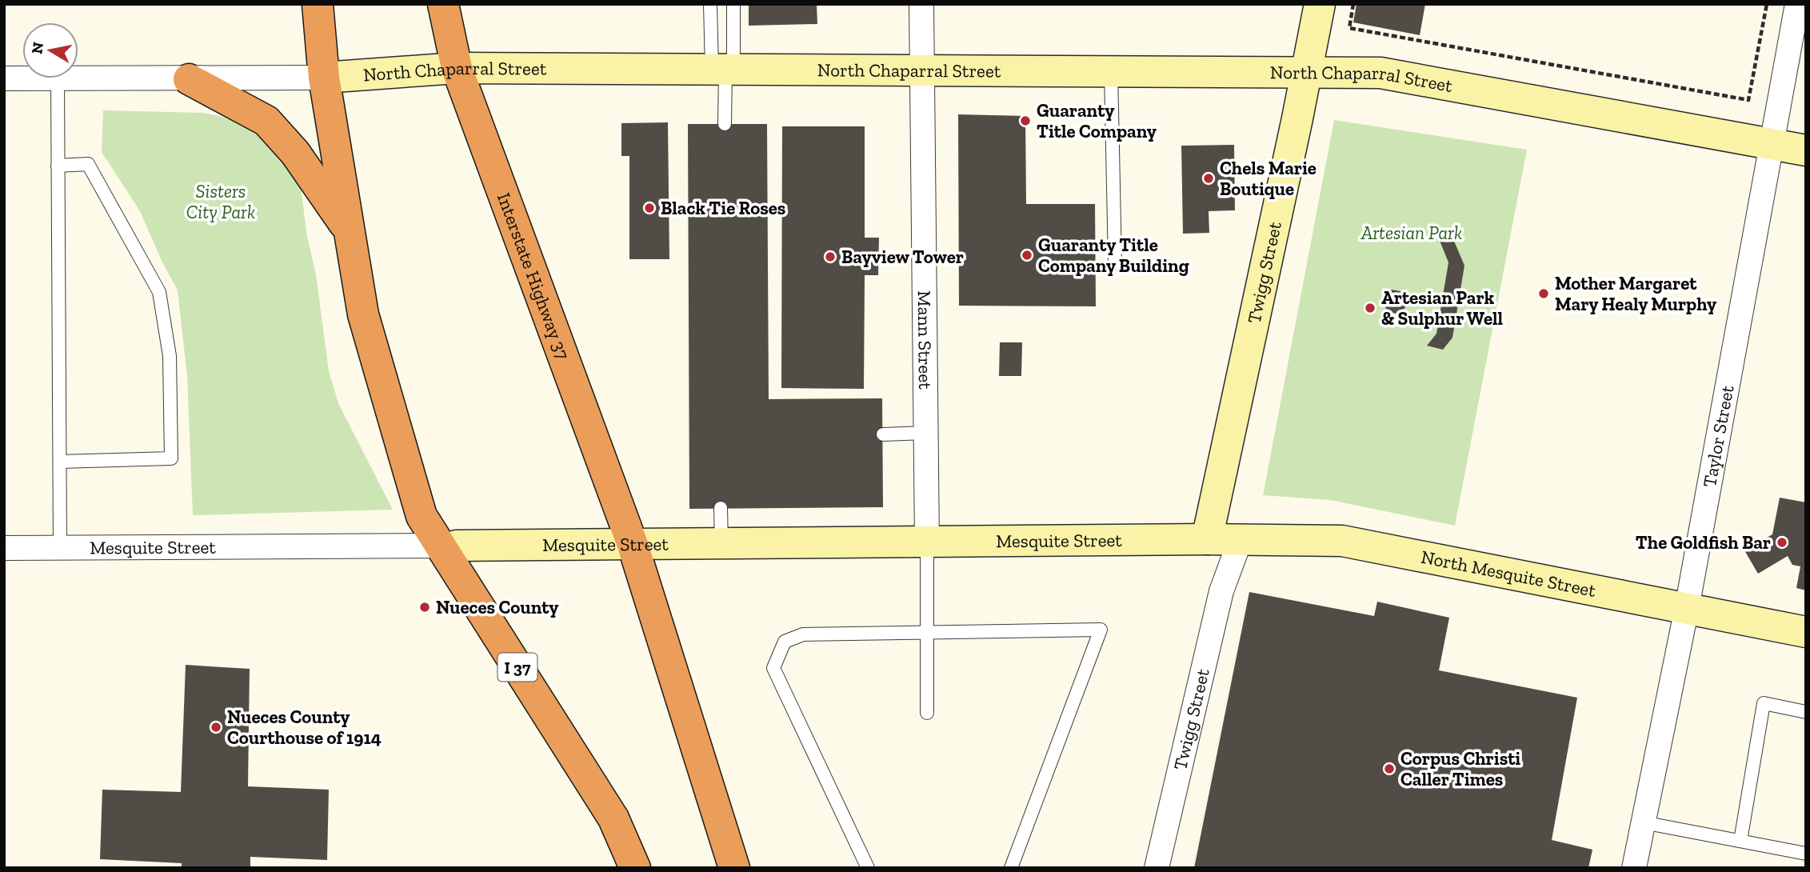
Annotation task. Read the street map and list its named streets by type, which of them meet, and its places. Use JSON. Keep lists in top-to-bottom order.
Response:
{
  "streets": {
    "highway": ["Interstate Highway 37", "I 37"],
    "street": [
      "North Chaparral Street",
      "Twigg Street",
      "Mann Street",
      "Taylor Street",
      "Mesquite Street",
      "North Mesquite Street"
    ]
  },
  "crossings": [
    ["North Chaparral Street", "Twigg Street"],
    ["North Chaparral Street", "Interstate Highway 37"],
    ["North Chaparral Street", "Mann Street"],
    ["North Chaparral Street", "Taylor Street"],
    ["Twigg Street", "Mesquite Street"],
    ["Twigg Street", "North Mesquite Street"],
    ["Interstate Highway 37", "Mesquite Street"],
    ["Mann Street", "Mesquite Street"],
    ["Taylor Street", "North Mesquite Street"],
    ["Mesquite Street", "North Mesquite Street"],
    ["Mesquite Street", "I 37"]
  ],
  "parks": ["Sisters City Park", "Artesian Park"],
  "places": [
    "Guaranty Title Company",
    "Chels Marie Boutique",
    "Black Tie Roses",
    "Guaranty Title Company Building",
    "Bayview Tower",
    "Mother Margaret Mary Healy Murphy",
    "Artesian Park & Sulphur Well",
    "The Goldfish Bar",
    "Nueces County",
    "Nueces County Courthouse of 1914",
    "Corpus Christi Caller Times"
  ],
  "north": "left"
}
